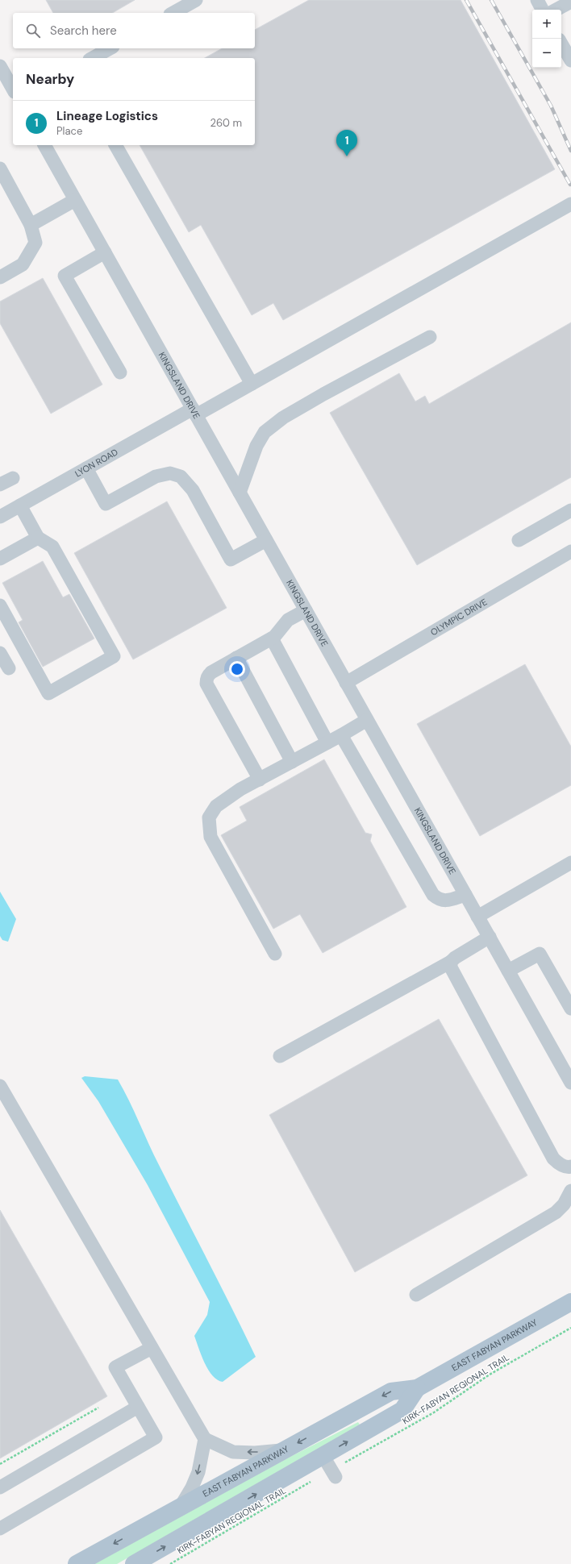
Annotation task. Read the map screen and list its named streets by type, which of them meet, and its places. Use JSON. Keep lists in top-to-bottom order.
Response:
{
  "streets": {
    "main road": ["EAST FABYAN PARKWAY"],
    "street": ["KINGSLAND DRIVE", "LYON ROAD", "OLYMPIC DRIVE"],
    "path": ["KIRK-FABYAN REGIONAL TRAIL"]
  },
  "crossings": [
    ["KINGSLAND DRIVE", "LYON ROAD"],
    ["KINGSLAND DRIVE", "OLYMPIC DRIVE"]
  ],
  "page": {
    "map_buttons": ["+", "−"],
    "search": "Search here",
    "heading": "Nearby",
    "list": [
      {
        "mark": "1",
        "name": "Lineage Logistics",
        "note": "Place",
        "value": "260 m"
      }
    ],
    "pins": "1"
  }
}
